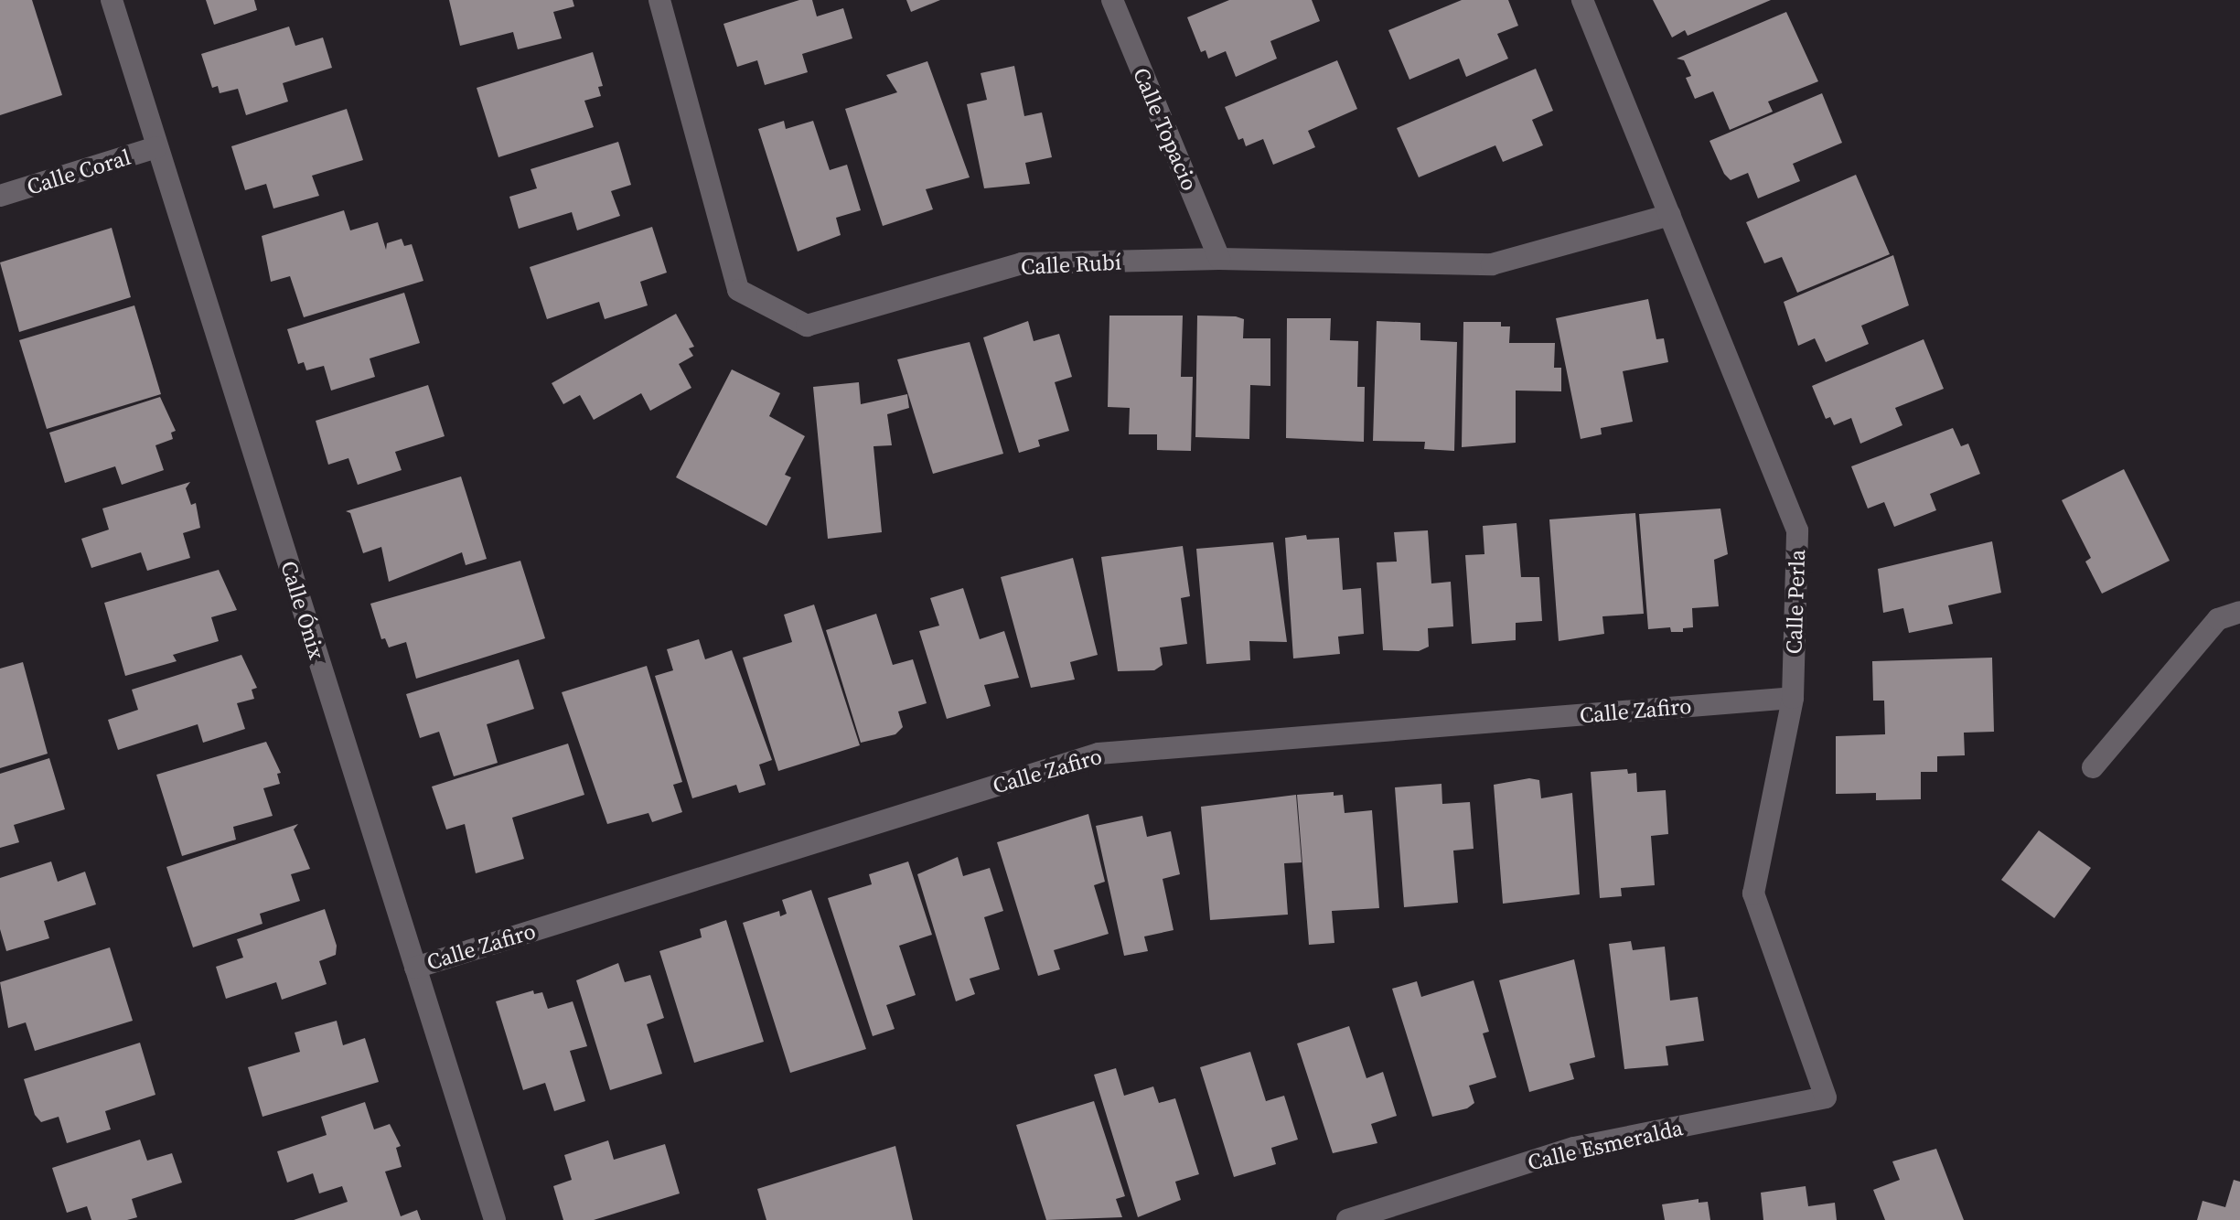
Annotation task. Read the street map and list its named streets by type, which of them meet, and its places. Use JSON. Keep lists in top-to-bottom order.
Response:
{
  "streets": {
    "street": [
      "Calle Topacio",
      "Calle Coral",
      "Calle Rubí",
      "Calle Perla",
      "Calle Ónix",
      "Calle Zafiro",
      "Calle Esmeralda"
    ]
  },
  "crossings": [
    ["Calle Topacio", "Calle Rubí"],
    ["Calle Coral", "Calle Ónix"],
    ["Calle Rubí", "Calle Perla"],
    ["Calle Perla", "Calle Zafiro"],
    ["Calle Perla", "Calle Esmeralda"],
    ["Calle Ónix", "Calle Zafiro"]
  ]
}
